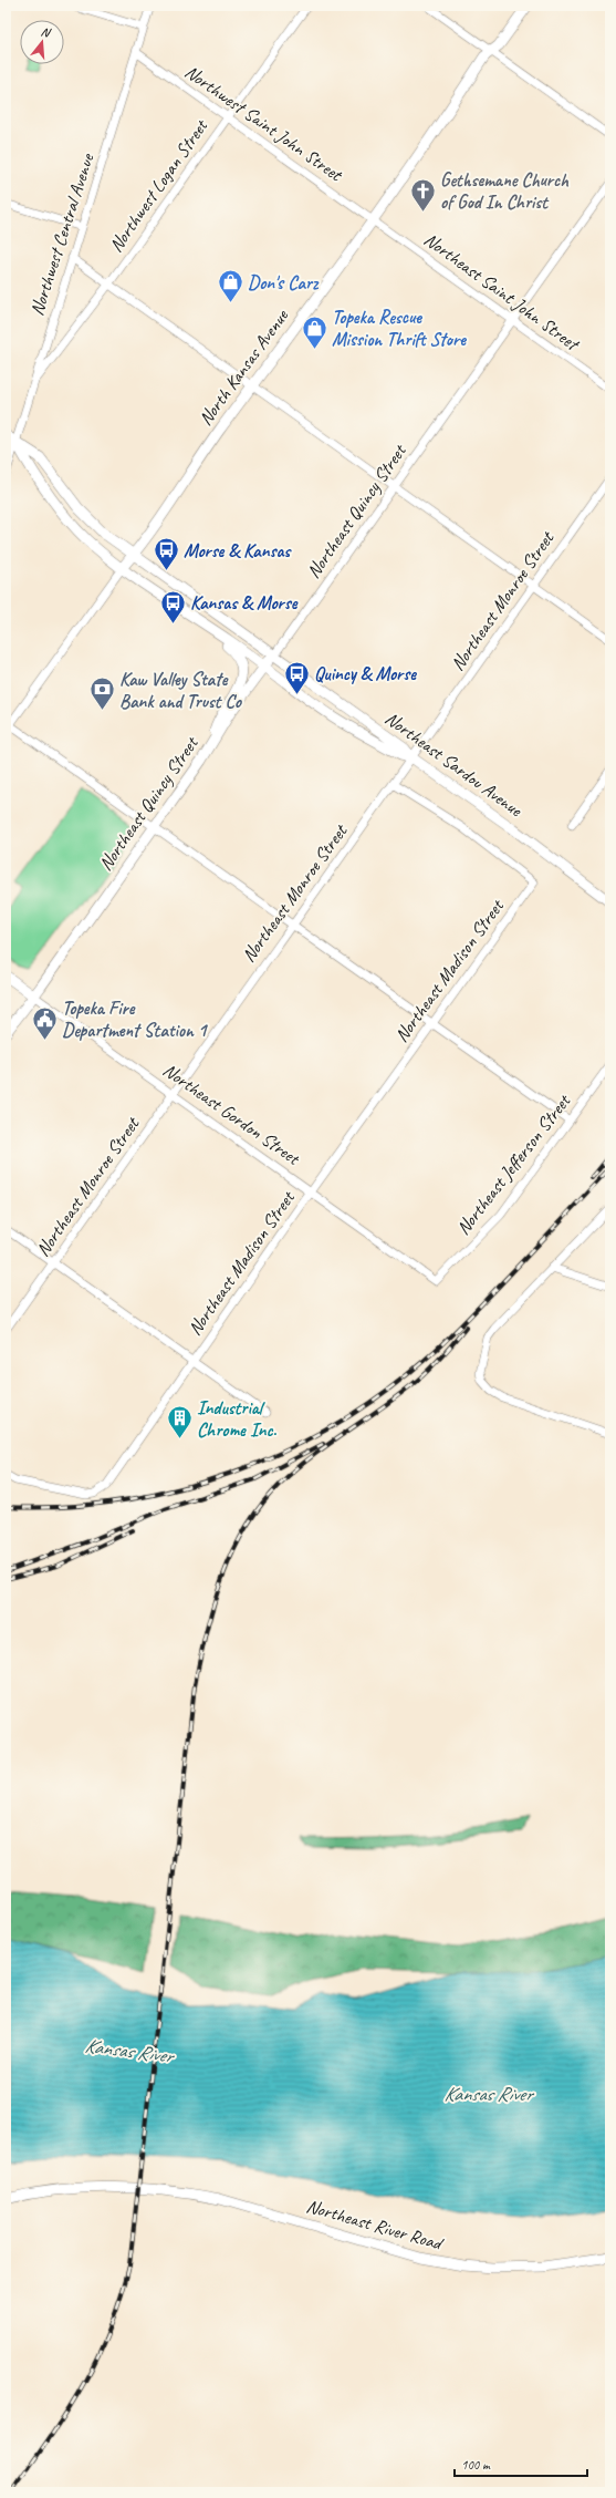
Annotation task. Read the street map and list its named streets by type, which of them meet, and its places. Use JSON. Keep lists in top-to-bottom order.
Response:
{
  "streets": {
    "main road": [
      "North Kansas Avenue",
      "Northeast Quincy Street",
      "Northeast Sardou Avenue",
      "Northeast Gordon Street",
      "Northeast River Road"
    ],
    "street": [
      "Northwest Saint John Street",
      "Northwest Logan Street",
      "Northwest Central Avenue",
      "Northeast Saint John Street",
      "Northeast Monroe Street",
      "Northeast Madison Street",
      "Northeast Jefferson Street"
    ]
  },
  "crossings": [
    ["Northwest Saint John Street", "Northwest Logan Street"],
    ["Northwest Saint John Street", "Northwest Central Avenue"],
    ["Northwest Saint John Street", "Northeast Saint John Street"],
    ["Northwest Saint John Street", "North Kansas Avenue"],
    ["Northwest Logan Street", "Northwest Central Avenue"],
    ["Northwest Central Avenue", "Northeast Sardou Avenue"],
    ["Northeast Saint John Street", "North Kansas Avenue"],
    ["Northeast Saint John Street", "Northeast Quincy Street"],
    ["North Kansas Avenue", "Northeast Sardou Avenue"],
    ["Northeast Quincy Street", "Northeast Sardou Avenue"],
    ["Northeast Quincy Street", "Northeast Gordon Street"],
    ["Northeast Monroe Street", "Northeast Sardou Avenue"],
    ["Northeast Monroe Street", "Northeast Madison Street"],
    ["Northeast Monroe Street", "Northeast Gordon Street"],
    ["Northeast Madison Street", "Northeast Gordon Street"],
    ["Northeast Gordon Street", "Northeast Jefferson Street"]
  ],
  "water": ["Kansas River"],
  "places": {
    "church": ["Gethsemane Church of God In Christ"],
    "shop": ["Don's Carz", "Topeka Rescue Mission Thrift Store"],
    "bus stop": ["Morse & Kansas", "Kansas & Morse", "Quincy & Morse"],
    "bank": ["Kaw Valley State Bank and Trust Co"],
    "public building": ["Topeka Fire Department Station 1"],
    "building": ["Industrial Chrome Inc."]
  },
  "scale_bar": "100 m",
  "north": "top"
}
